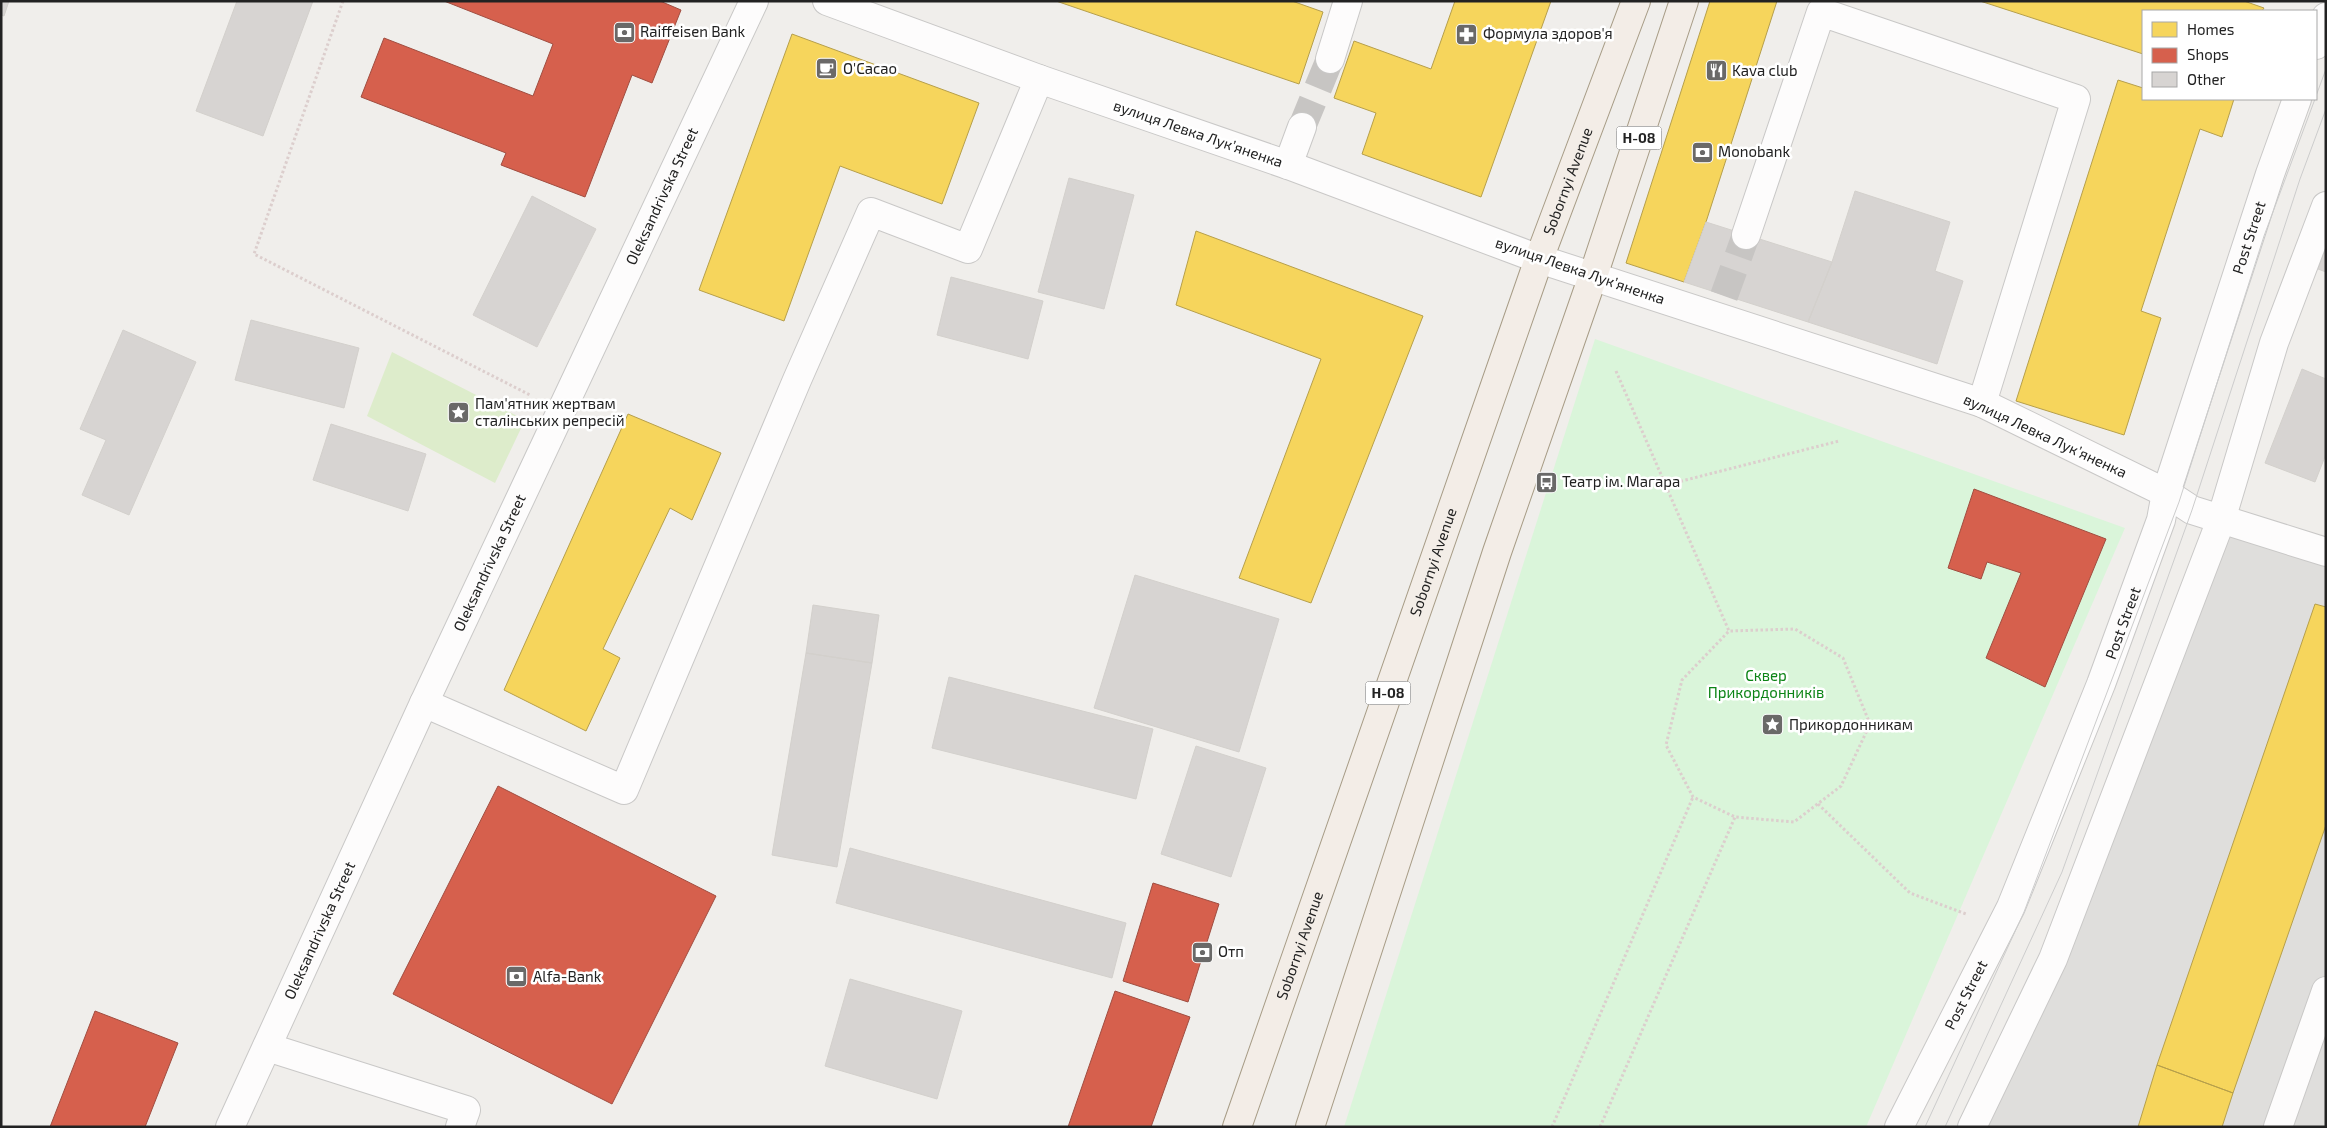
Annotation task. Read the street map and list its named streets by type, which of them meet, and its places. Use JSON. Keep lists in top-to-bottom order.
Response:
{
  "streets": {
    "main road": ["Н-08", "Sobornyi Avenue"],
    "street": ["вулиця Левка Лукʼяненка", "Oleksandrivska Street", "Post Street"]
  },
  "crossings": [
    ["вулиця Левка Лукʼяненка", "Н-08"],
    ["вулиця Левка Лукʼяненка", "Sobornyi Avenue"],
    ["вулиця Левка Лукʼяненка", "Post Street"]
  ],
  "parks": ["Сквер Прикордонників"],
  "places": {
    "bank": [
      "Raiffeisen Bank",
      "Monobank",
      "Отп",
      "Alfa-Bank"
    ],
    "pharmacy": ["Формула здоров'я"],
    "cafe": ["O'Cacao"],
    "restaurant": ["Kava club"],
    "place": ["Пам'ятник жертвам сталінських репресій", "Прикордонникам"],
    "bus stop": ["Театр ім. Магара"]
  },
  "legend": ["Homes", "Shops", "Other"]
}
